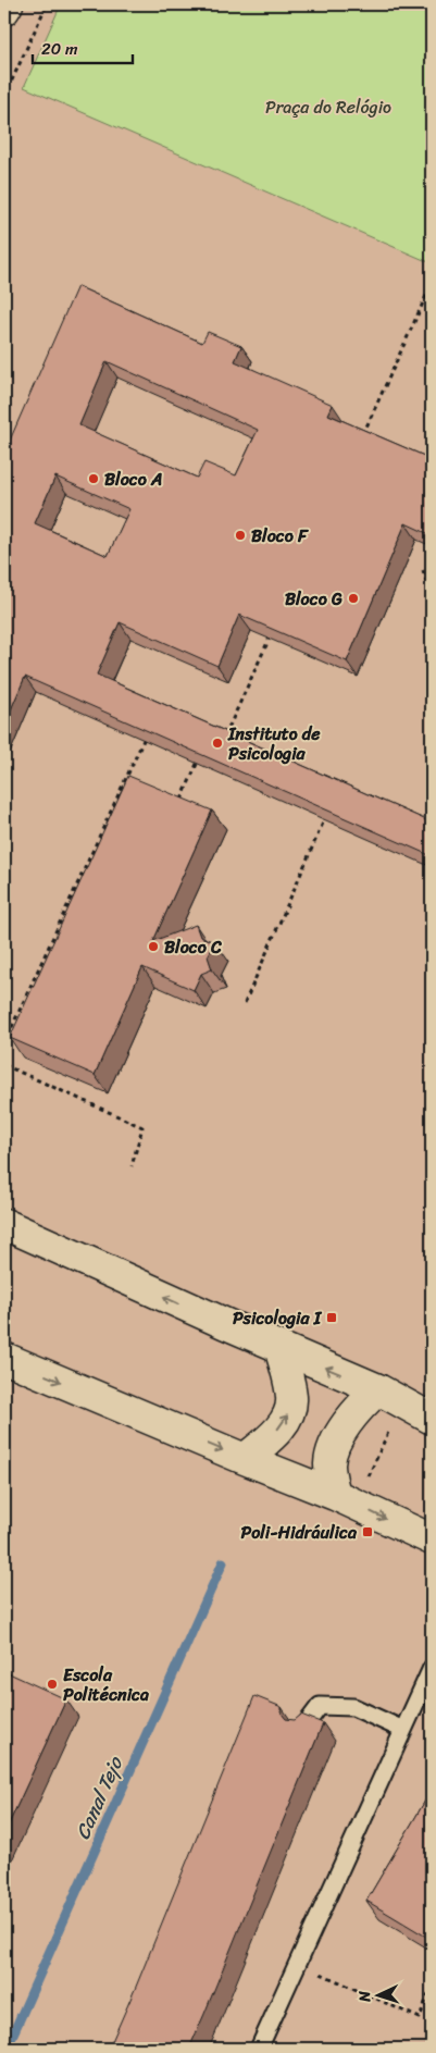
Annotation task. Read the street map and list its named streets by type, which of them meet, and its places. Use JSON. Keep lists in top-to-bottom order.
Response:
{
  "water": ["Canal Tejo"],
  "parks": ["Praça do Relógio"],
  "places": {
    "other": [
      "Bloco A",
      "Bloco F",
      "Bloco G",
      "Instituto de Psicologia",
      "Bloco C",
      "Escola Politécnica"
    ],
    "transit": ["Psicologia I", "Poli-Hidráulica"]
  },
  "scale_bar": "20 m",
  "north": "left"
}
